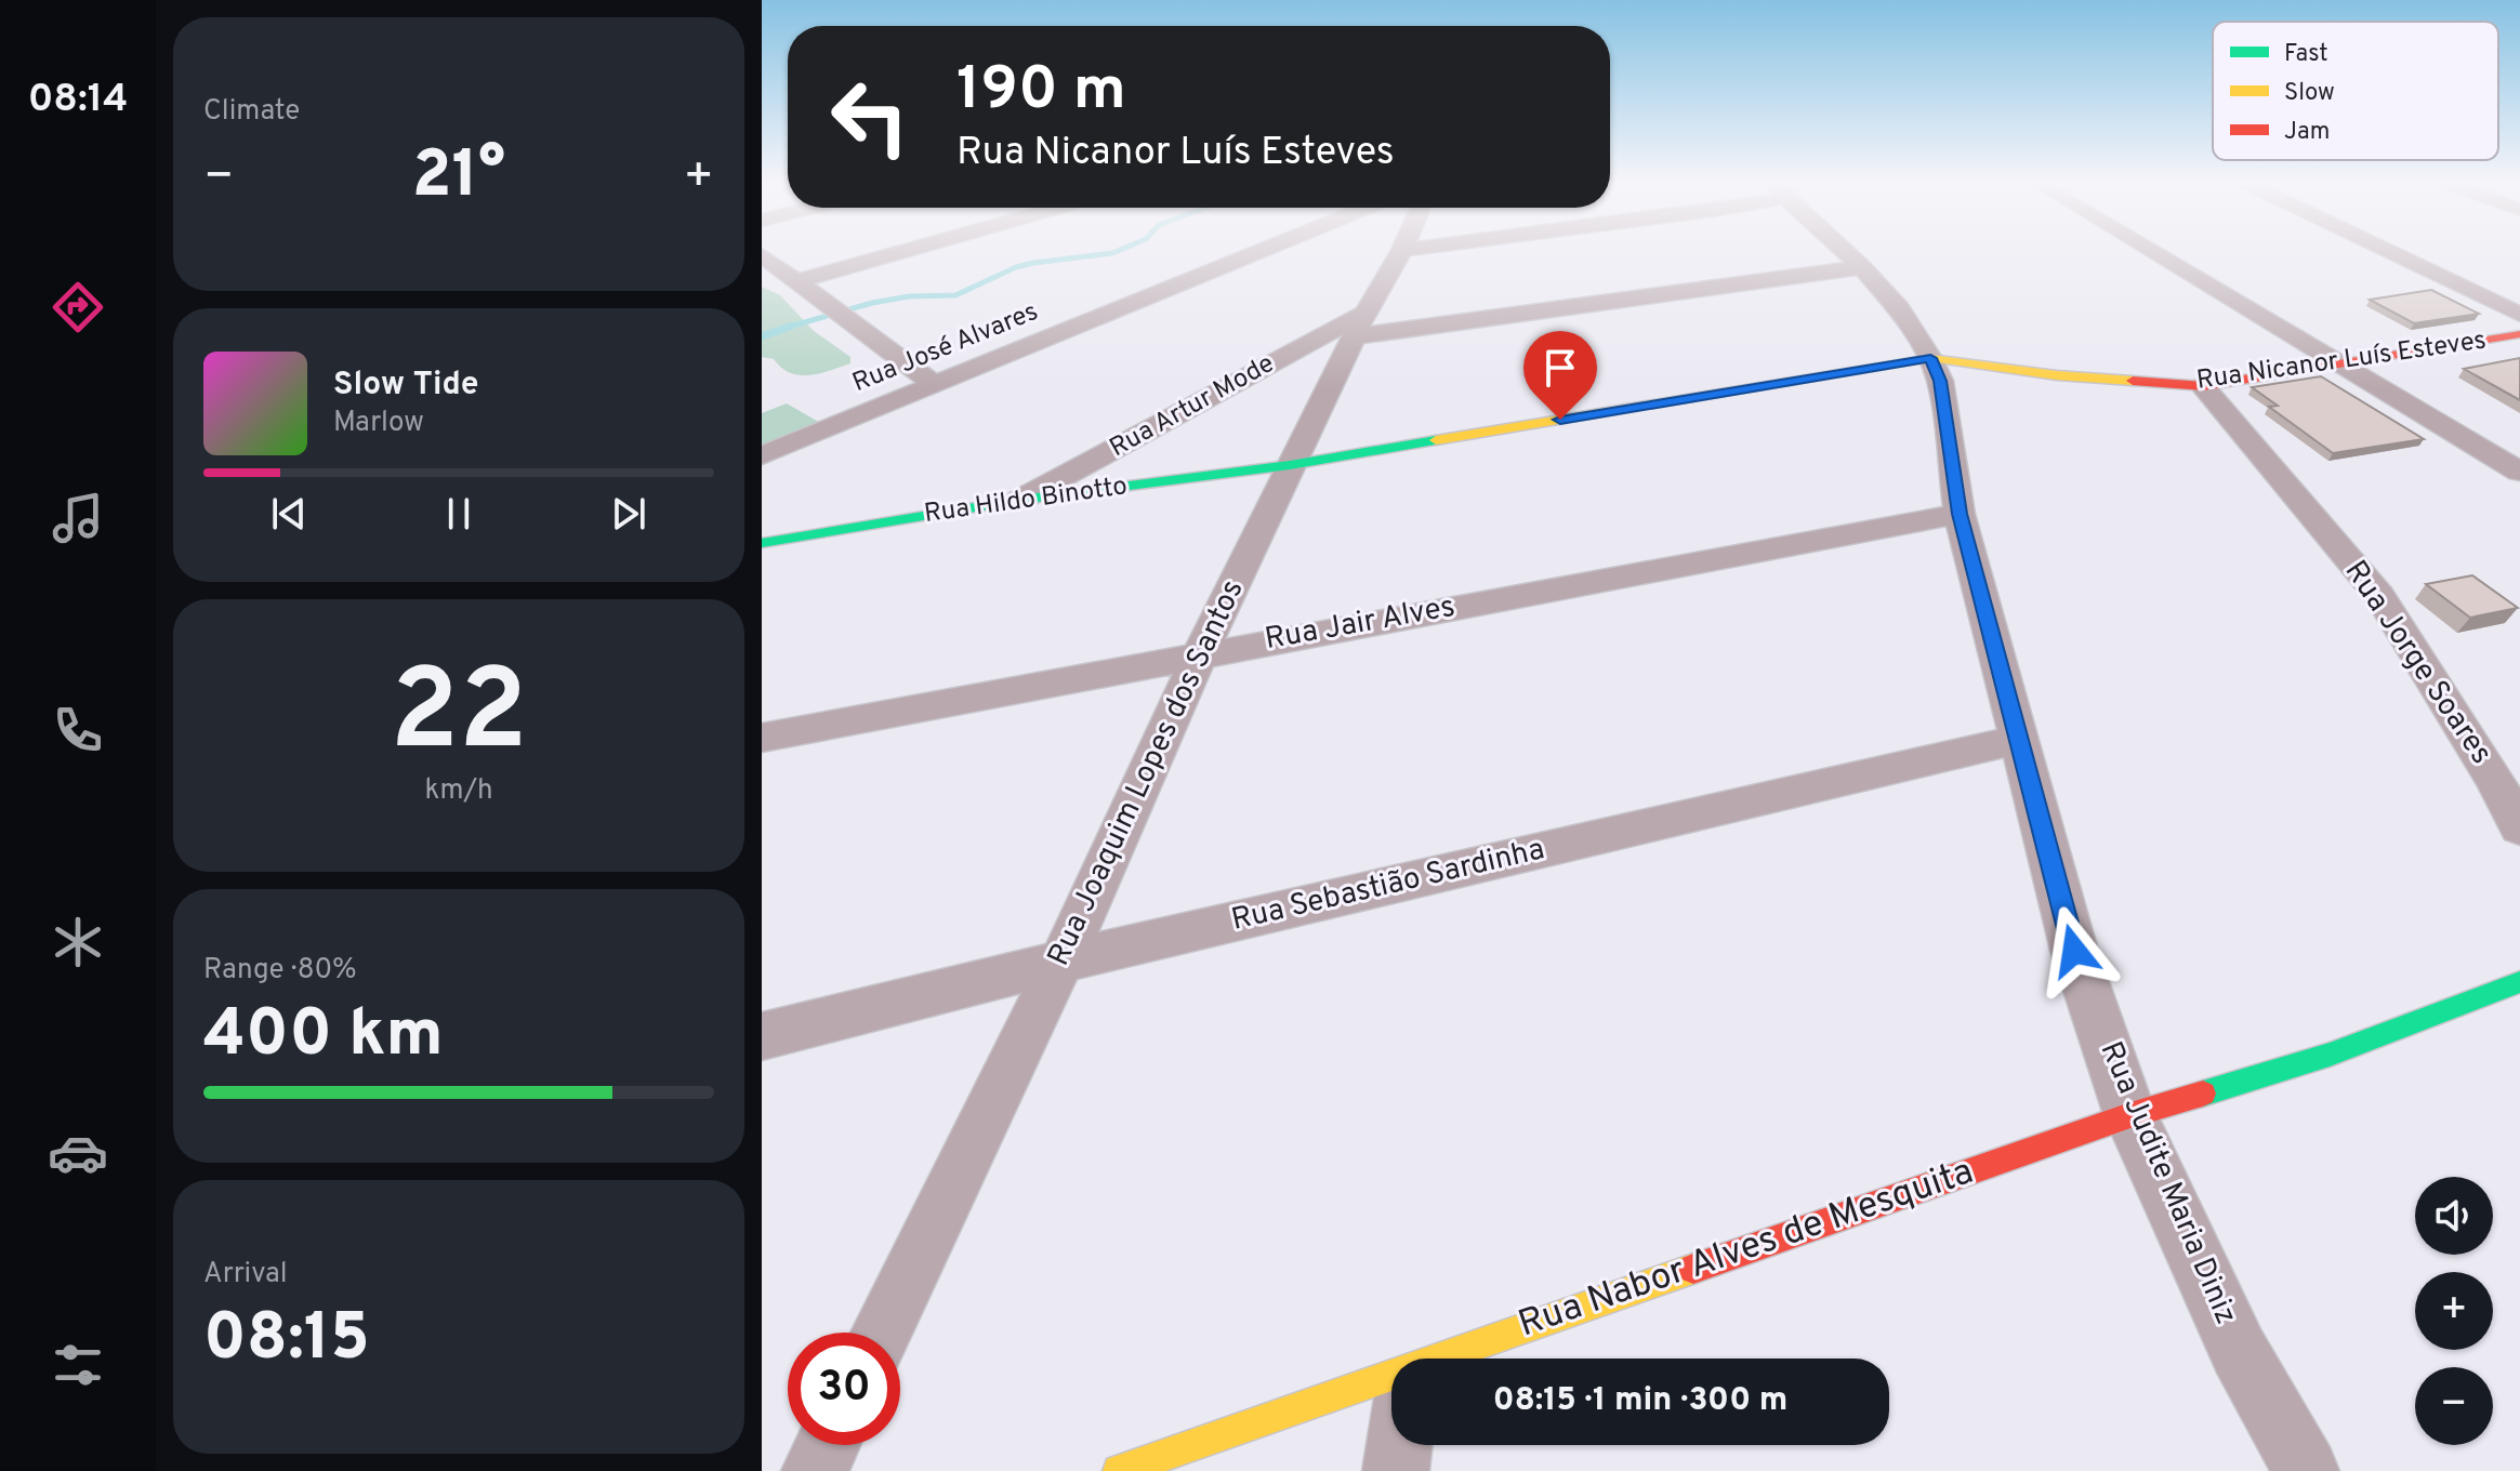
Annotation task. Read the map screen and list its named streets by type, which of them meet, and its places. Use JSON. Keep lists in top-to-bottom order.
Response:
{
  "streets": {
    "street": [
      "Rua José Alvares",
      "Rua Nicanor Luís Esteves",
      "Rua Artur Mode",
      "Rua Hildo Binotto",
      "Rua Jair Alves",
      "Rua Jorge Soares",
      "Rua Joaquim Lopes dos Santos",
      "Rua Sebastião Sardinha",
      "Rua Judite Maria Diniz",
      "Rua Nabor Alves de Mesquita"
    ]
  },
  "crossings": [
    ["Rua Nicanor Luís Esteves", "Rua Hildo Binotto"],
    ["Rua Nicanor Luís Esteves", "Rua Jorge Soares"],
    ["Rua Nicanor Luís Esteves", "Rua Joaquim Lopes dos Santos"],
    ["Rua Nicanor Luís Esteves", "Rua Judite Maria Diniz"],
    ["Rua Artur Mode", "Rua Hildo Binotto"],
    ["Rua Artur Mode", "Rua Joaquim Lopes dos Santos"],
    ["Rua Hildo Binotto", "Rua Joaquim Lopes dos Santos"],
    ["Rua Jair Alves", "Rua Joaquim Lopes dos Santos"],
    ["Rua Jair Alves", "Rua Judite Maria Diniz"],
    ["Rua Joaquim Lopes dos Santos", "Rua Sebastião Sardinha"],
    ["Rua Sebastião Sardinha", "Rua Judite Maria Diniz"],
    ["Rua Judite Maria Diniz", "Rua Nabor Alves de Mesquita"]
  ],
  "legend": ["Fast", "Slow", "Jam"],
  "page": {
    "tabs": "08:14",
    "tile": [
      "Climate",
      ["22", "km/h"],
      ["Range · 80%", "400 km"],
      ["Arrival", "08:15"]
    ],
    "turn": ["190 m", "Rua Nicanor Luís Esteves"],
    "heat": ["−", "21°", "+"],
    "song": ["Slow Tide", "Marlow"],
    "map_buttons": ["+", "−"],
    "limit": "30",
    "trip": "08:15 · 1 min · 300 m"
  }
}
